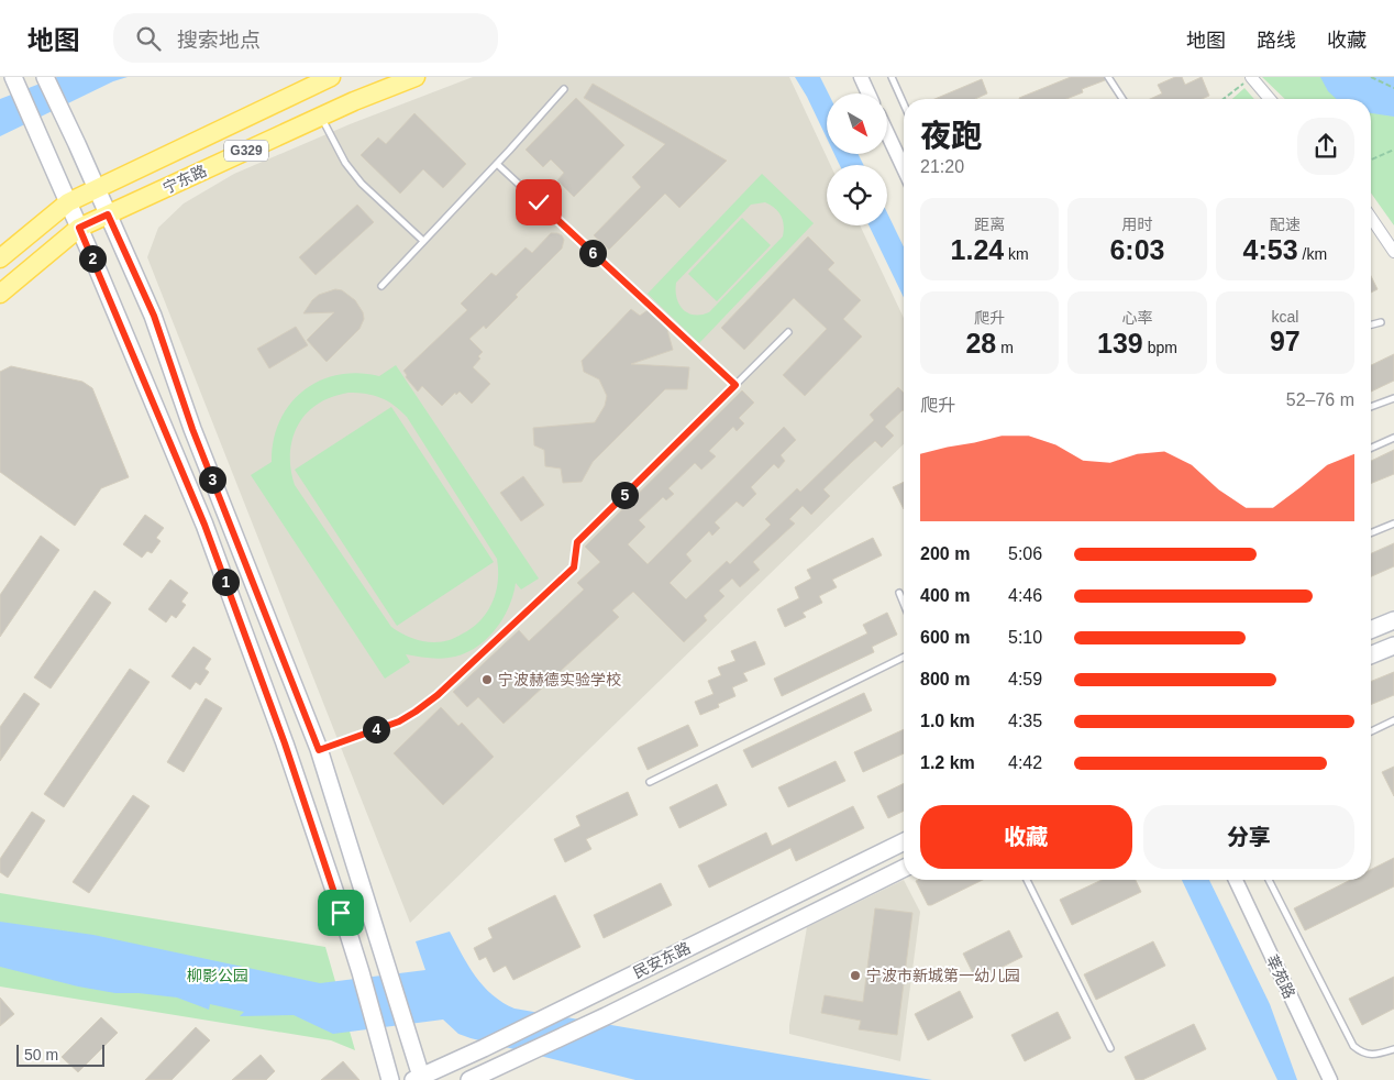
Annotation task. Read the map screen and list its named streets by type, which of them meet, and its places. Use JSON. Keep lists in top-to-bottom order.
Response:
{
  "streets": {
    "main road": ["G329", "宁东路", "民安东路"],
    "street": ["莘苑路"]
  },
  "parks": ["柳影公园"],
  "places": ["宁波赫德实验学校", "宁波市新城第一幼儿园"],
  "scale_bar": "50 m",
  "north": "bottom right",
  "page": {
    "header": "地图",
    "search": "搜索地点",
    "nav": ["地图", "路线", "收藏"],
    "heading": ["夜跑", "21:20"],
    "stats": [
      ["距离", "1.24 km"],
      ["用时", "6:03"],
      ["配速", "4:53 /km"],
      ["爬升", "28 m"],
      ["心率", "139 bpm"],
      ["kcal", "97"]
    ],
    "pins": [
      "6",
      "2",
      "3",
      "5",
      "1",
      "4"
    ],
    "chart": ["爬升", "52–76 m"],
    "list": [
      {
        "name": "200 m",
        "note": "5:06"
      },
      {
        "name": "400 m",
        "note": "4:46"
      },
      {
        "name": "600 m",
        "note": "5:10"
      },
      {
        "name": "800 m",
        "note": "4:59"
      },
      {
        "name": "1.0 km",
        "note": "4:35"
      },
      {
        "name": "1.2 km",
        "note": "4:42"
      }
    ],
    "buttons": ["收藏", "分享"],
    "scale": "50 m"
  }
}
